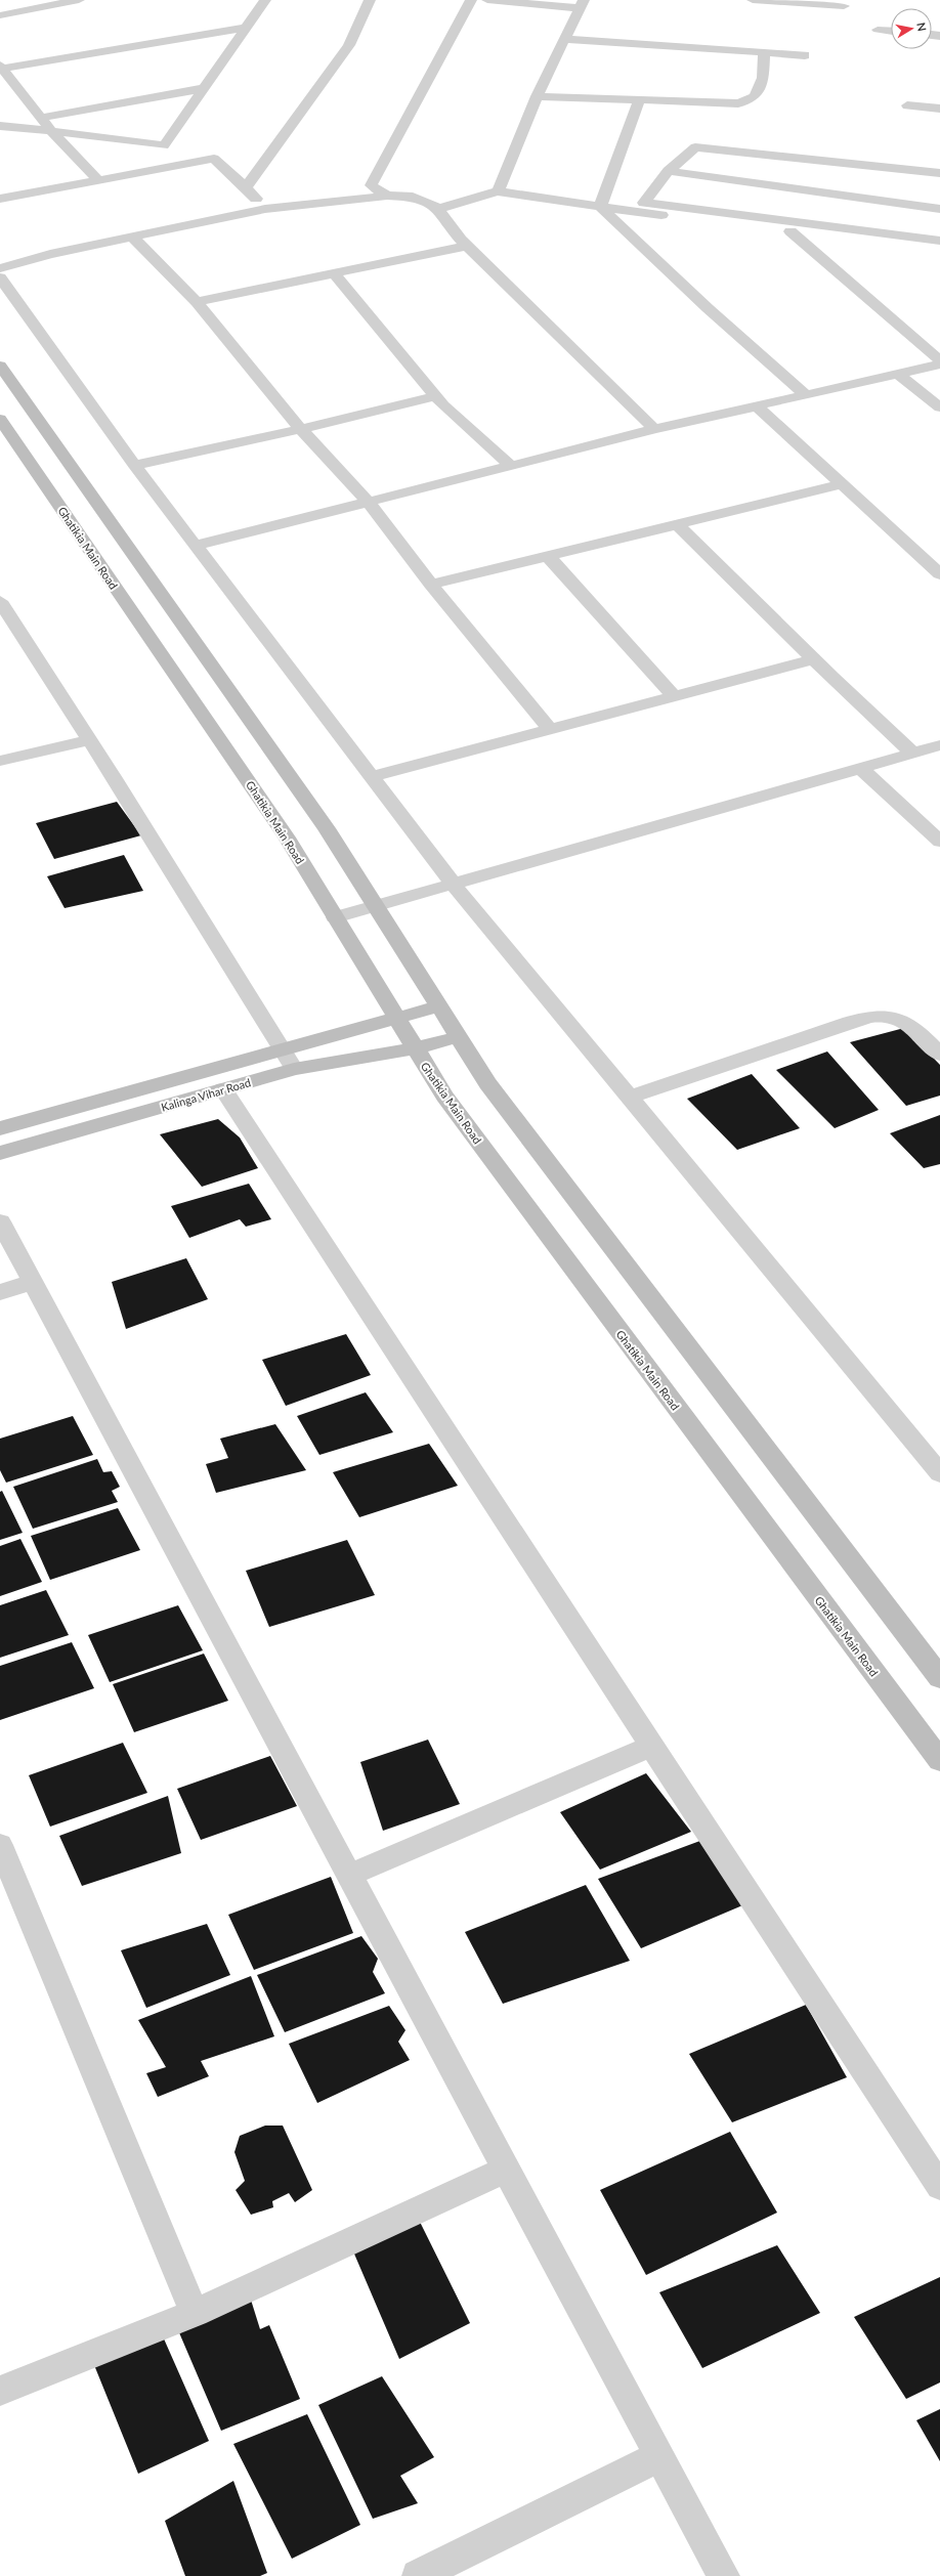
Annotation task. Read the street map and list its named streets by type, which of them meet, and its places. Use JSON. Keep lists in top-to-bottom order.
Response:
{
  "streets": {
    "street": ["Ghatikia Main Road", "Kalinga Vihar Road"]
  },
  "crossings": [
    ["Ghatikia Main Road", "Kalinga Vihar Road"]
  ],
  "north": "right"
}
